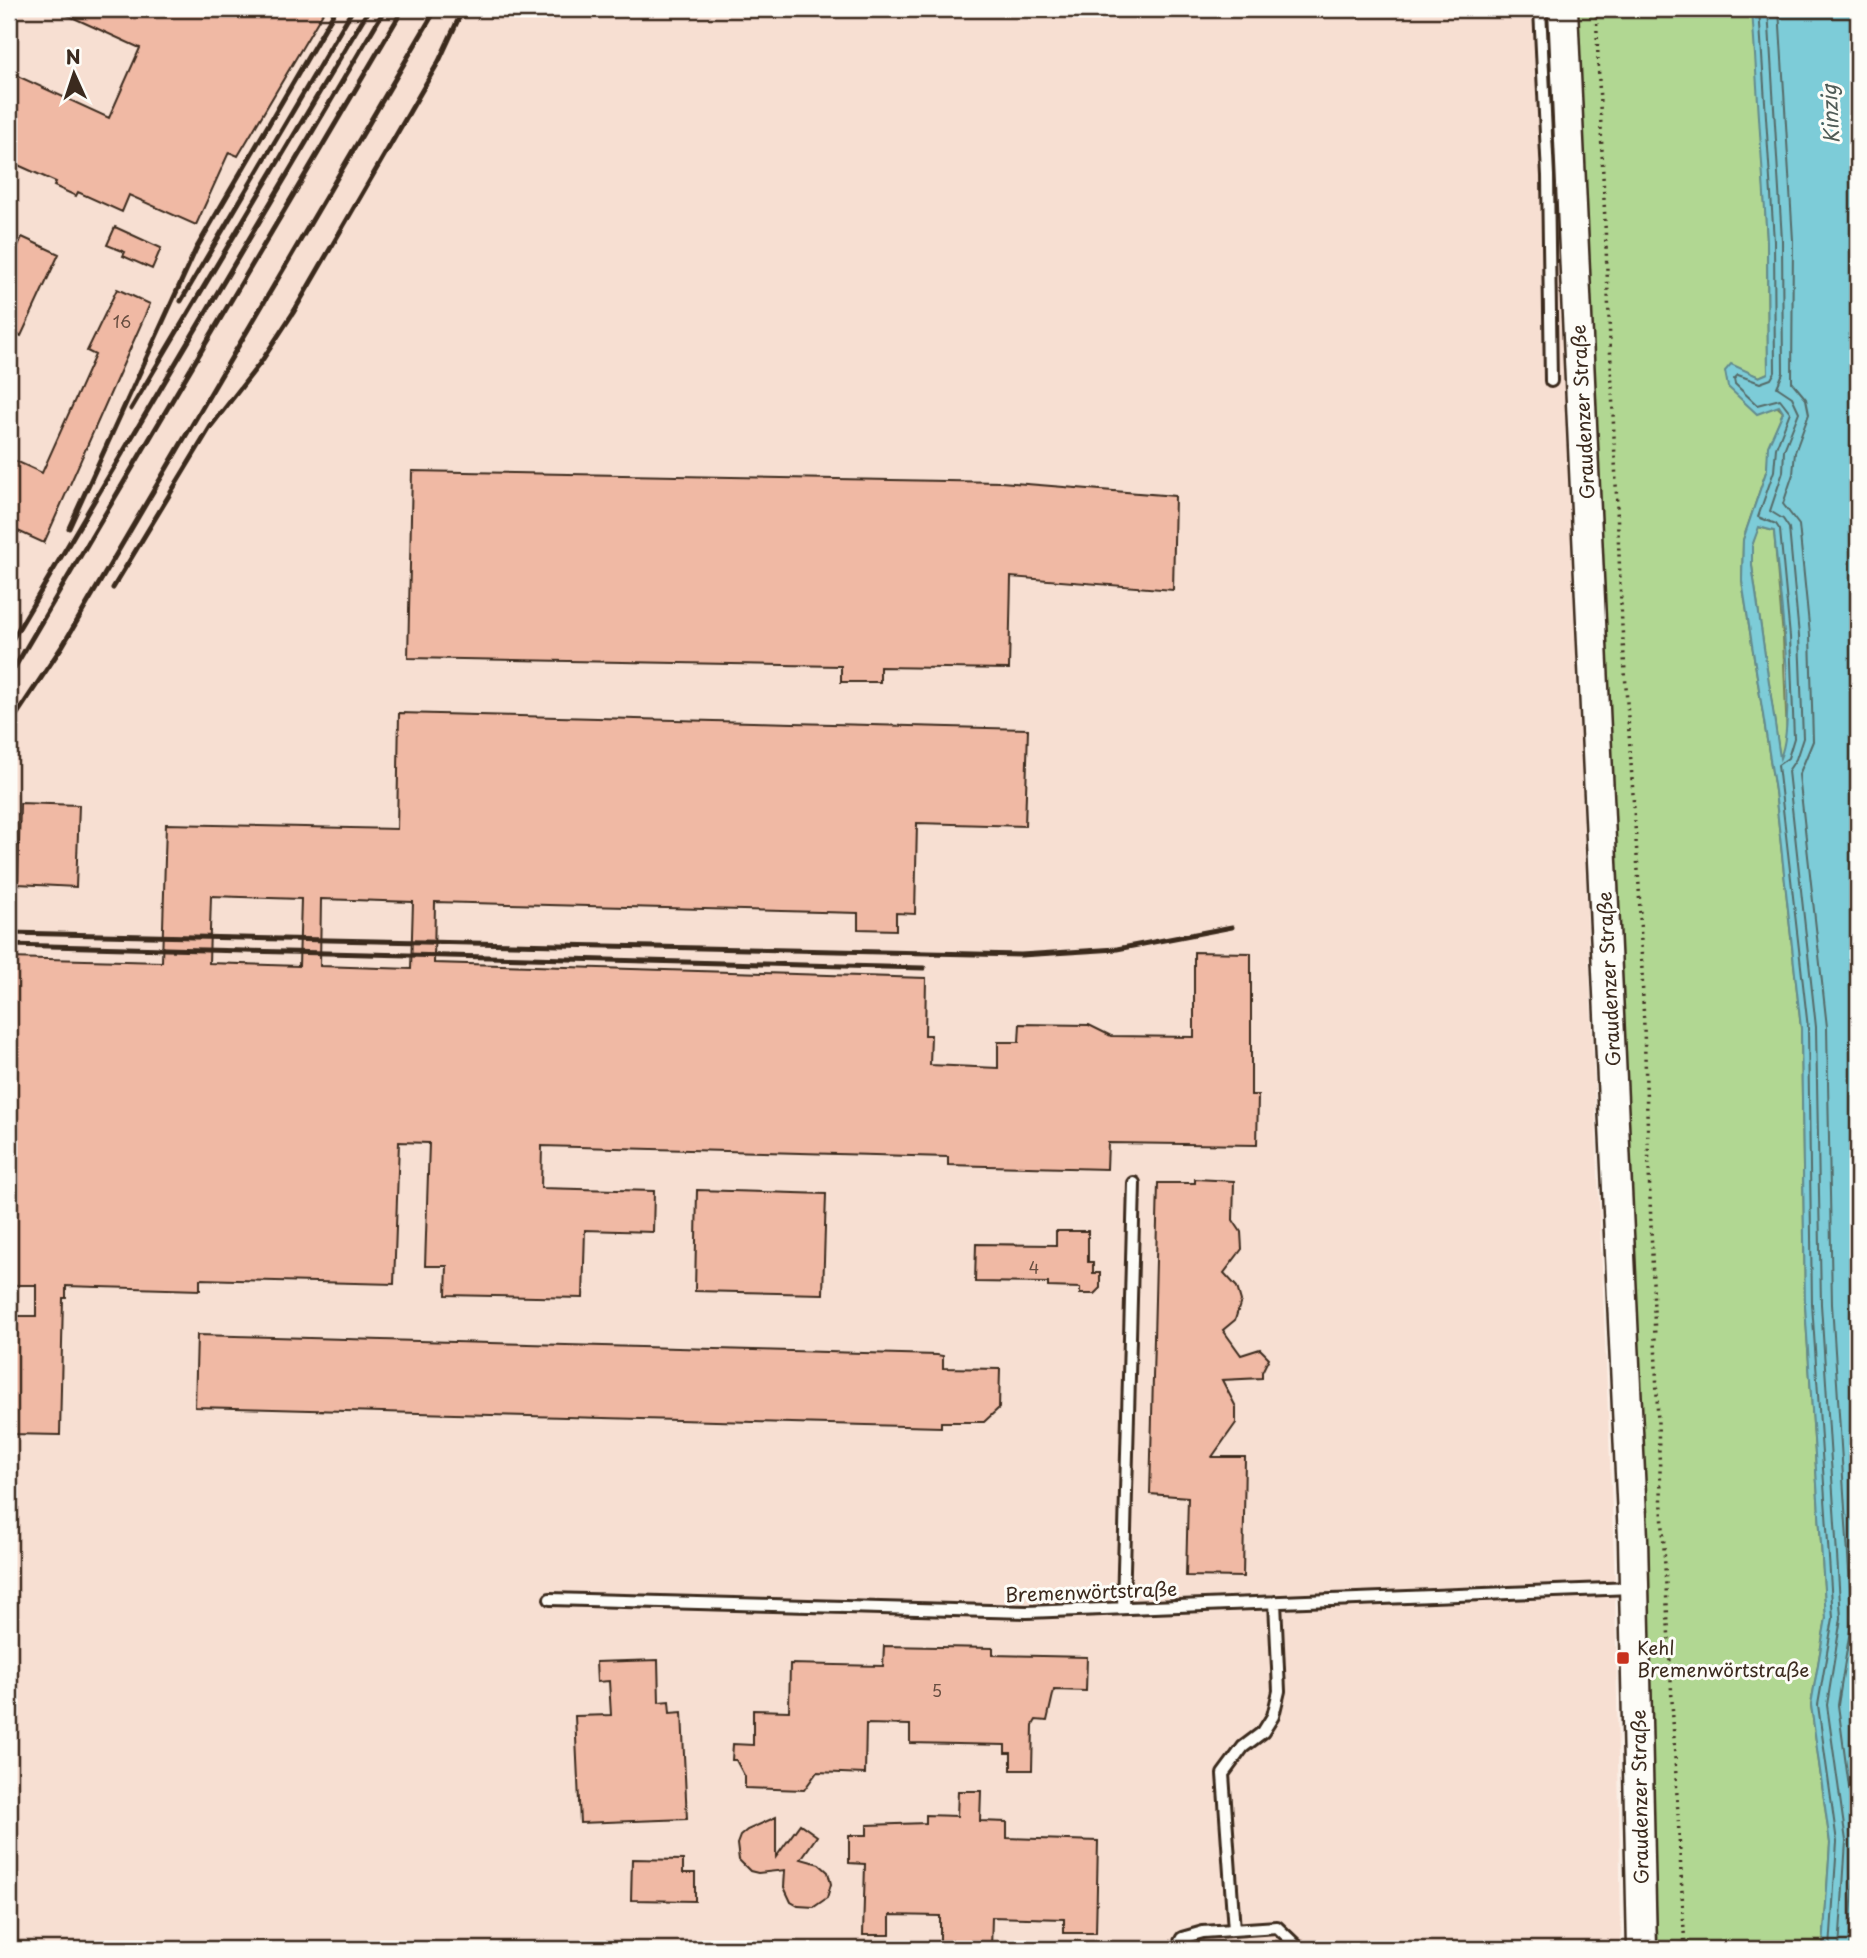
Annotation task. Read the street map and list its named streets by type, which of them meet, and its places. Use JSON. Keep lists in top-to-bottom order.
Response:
{
  "streets": {
    "street": ["Graudenzer Straße"],
    "lane": ["Bremenwörtstraße"]
  },
  "crossings": [
    ["Graudenzer Straße", "Bremenwörtstraße"]
  ],
  "water": ["Kinzig"],
  "places": {
    "transit": ["Kehl Bremenwörtstraße"]
  },
  "house_numbers": ["16", "4", "5"],
  "north": "top"
}
